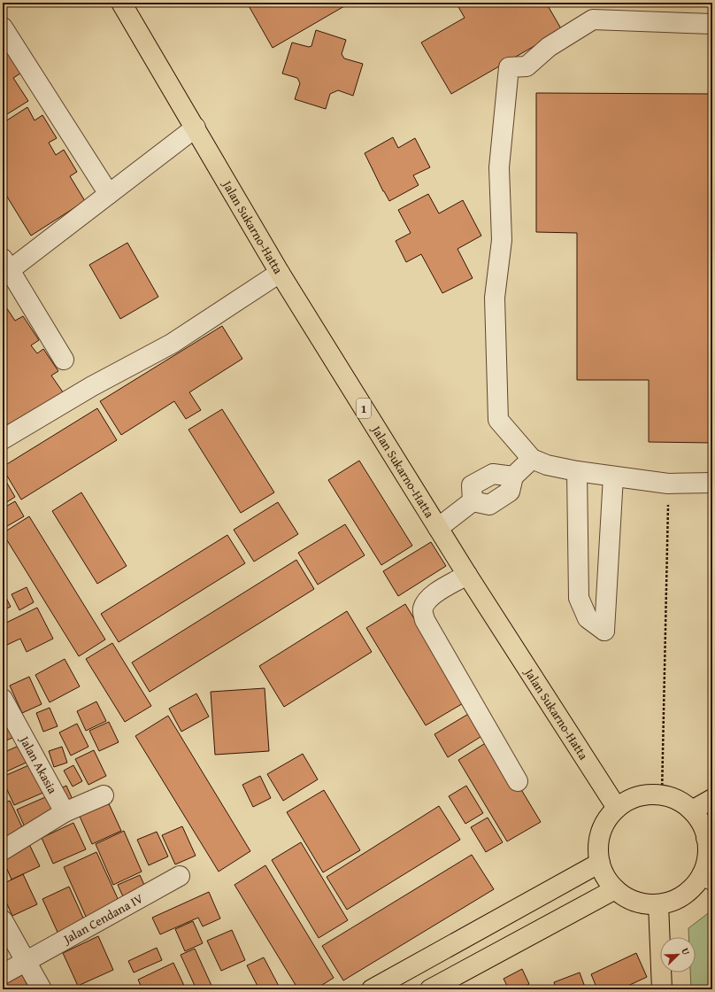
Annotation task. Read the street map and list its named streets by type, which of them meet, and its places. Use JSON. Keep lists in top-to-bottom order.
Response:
{
  "streets": {
    "main road": ["Jalan Sukarno-Hatta", "1"],
    "street": ["Jalan Akasia", "Jalan Cendana IV"]
  },
  "north": "top right"
}
